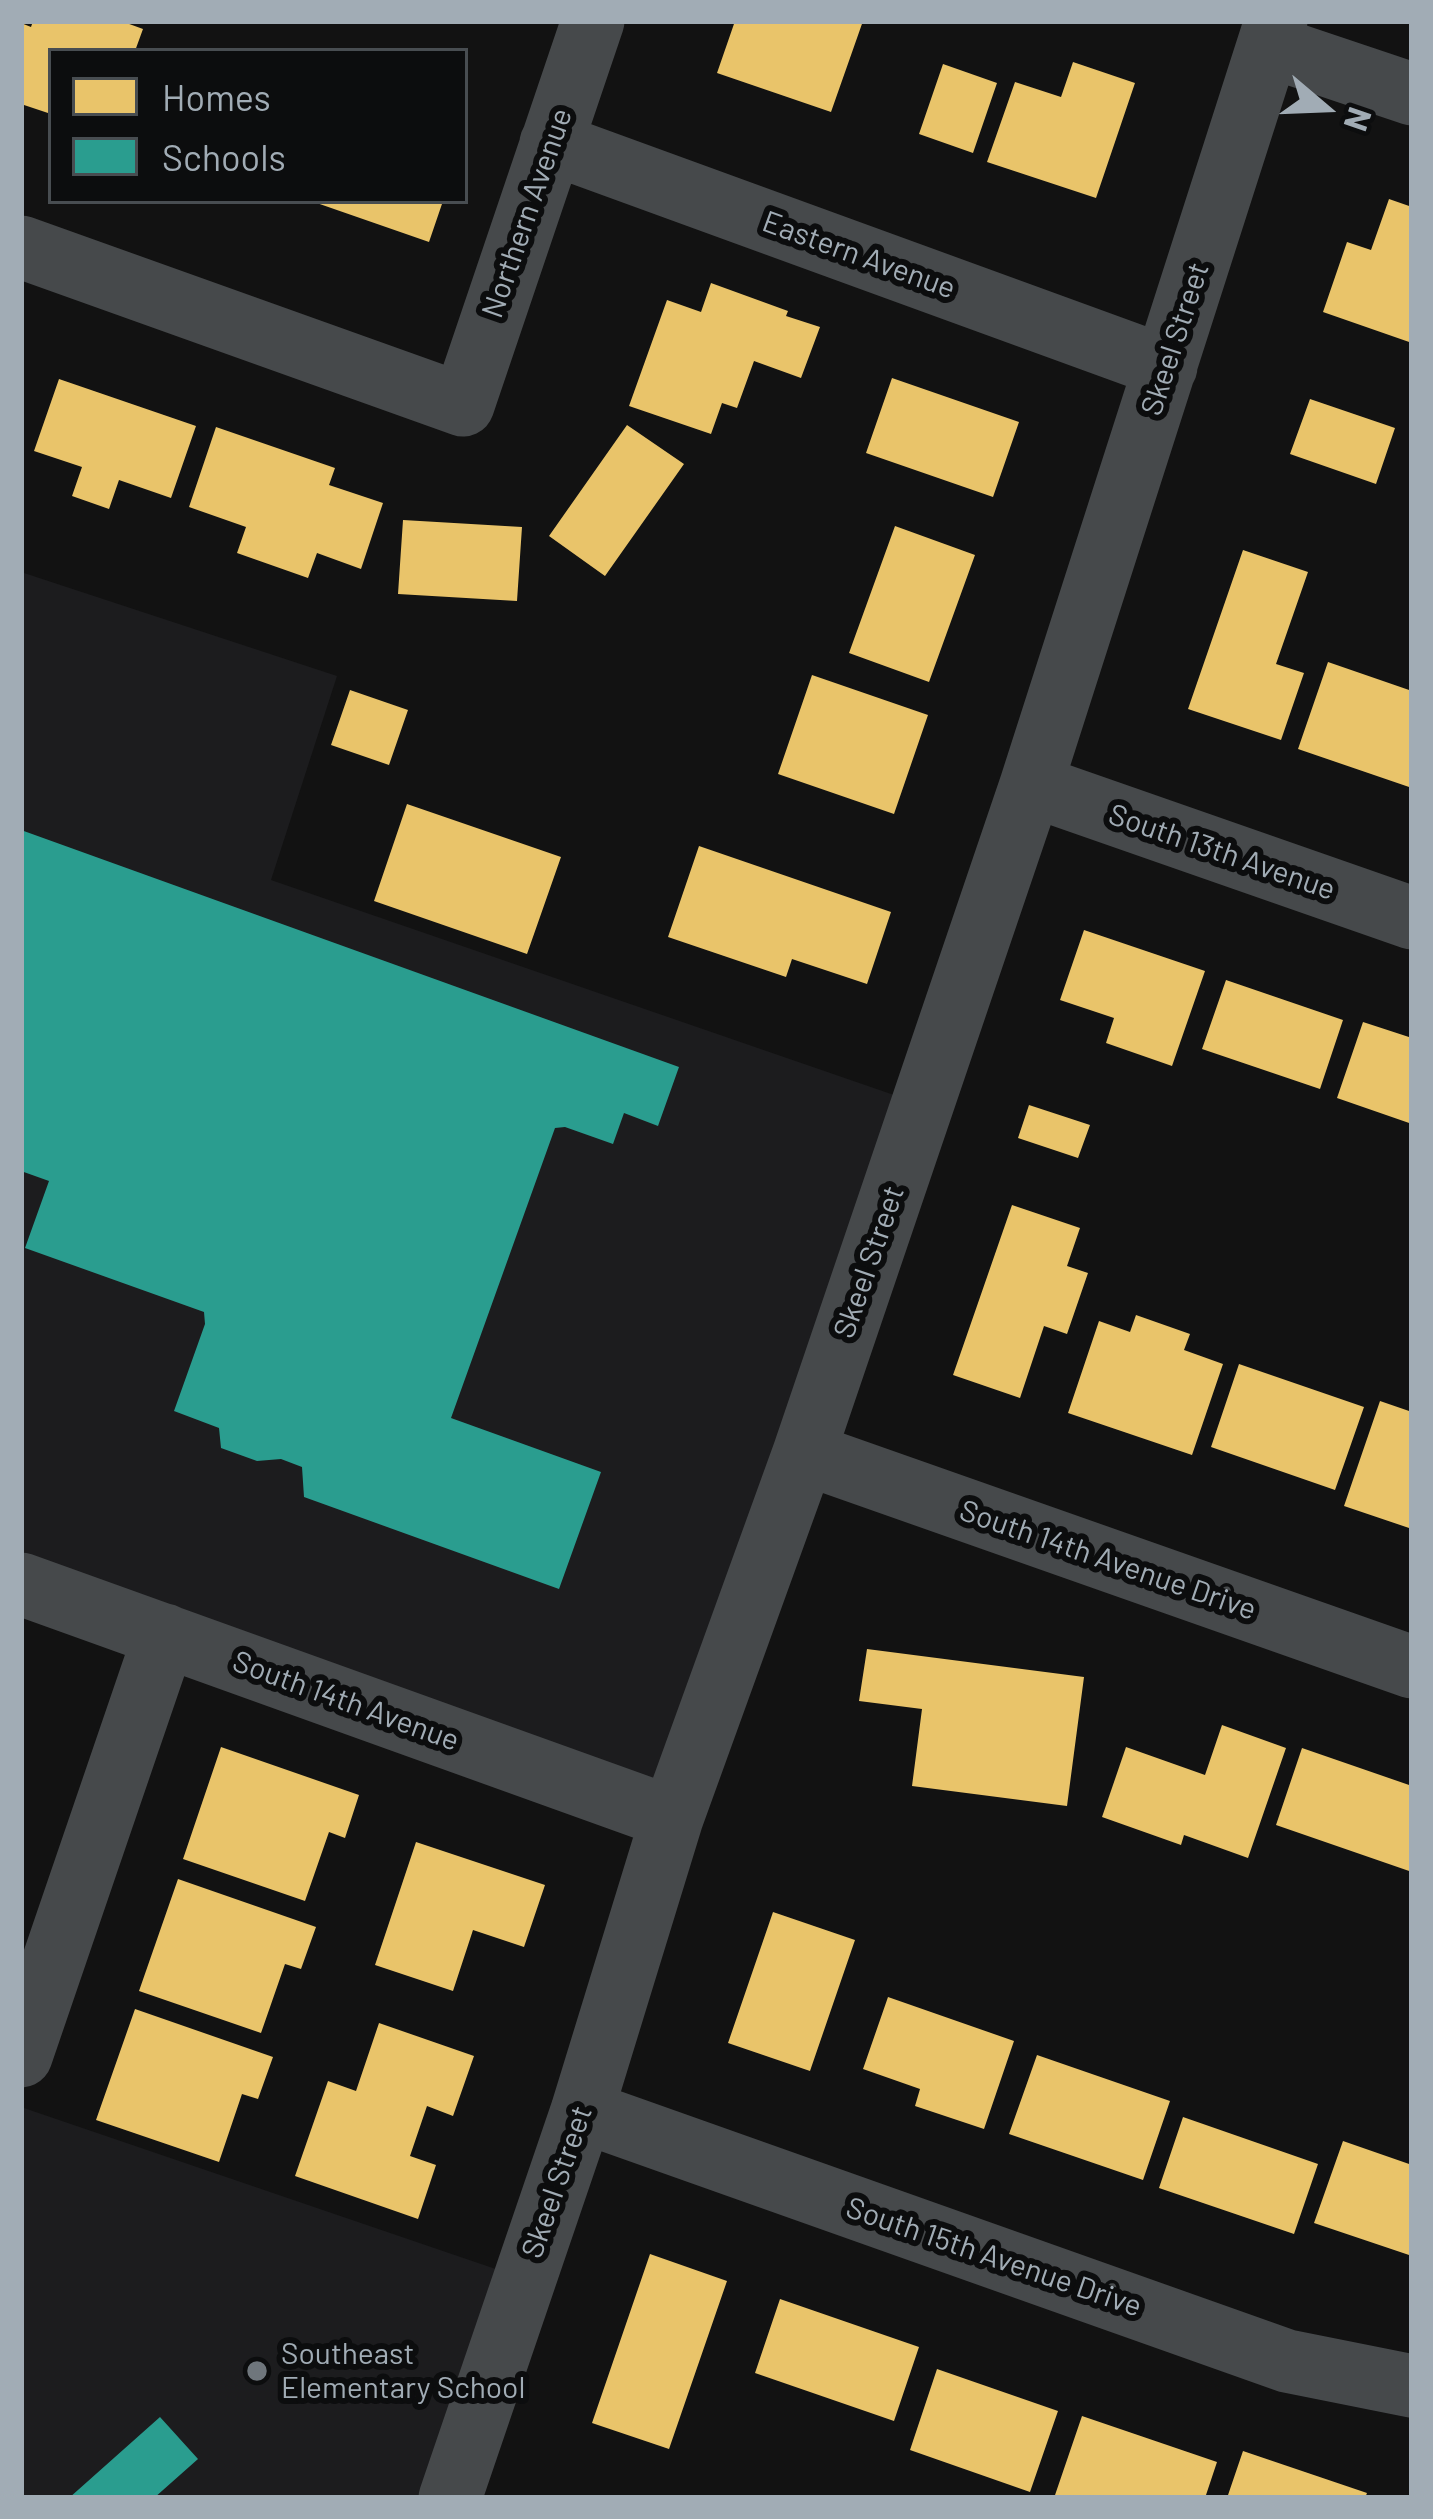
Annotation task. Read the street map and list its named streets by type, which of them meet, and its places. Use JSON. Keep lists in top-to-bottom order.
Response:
{
  "streets": {
    "street": [
      "Northern Avenue",
      "Eastern Avenue",
      "Skeel Street",
      "South 13th Avenue",
      "South 14th Avenue Drive",
      "South 14th Avenue",
      "South 15th Avenue Drive"
    ]
  },
  "crossings": [
    ["Northern Avenue", "Eastern Avenue"],
    ["Eastern Avenue", "Skeel Street"],
    ["Skeel Street", "South 13th Avenue"],
    ["Skeel Street", "South 14th Avenue Drive"],
    ["Skeel Street", "South 14th Avenue"],
    ["Skeel Street", "South 15th Avenue Drive"]
  ],
  "places": ["Southeast Elementary School"],
  "legend": ["Homes", "Schools"],
  "north": "right"
}
